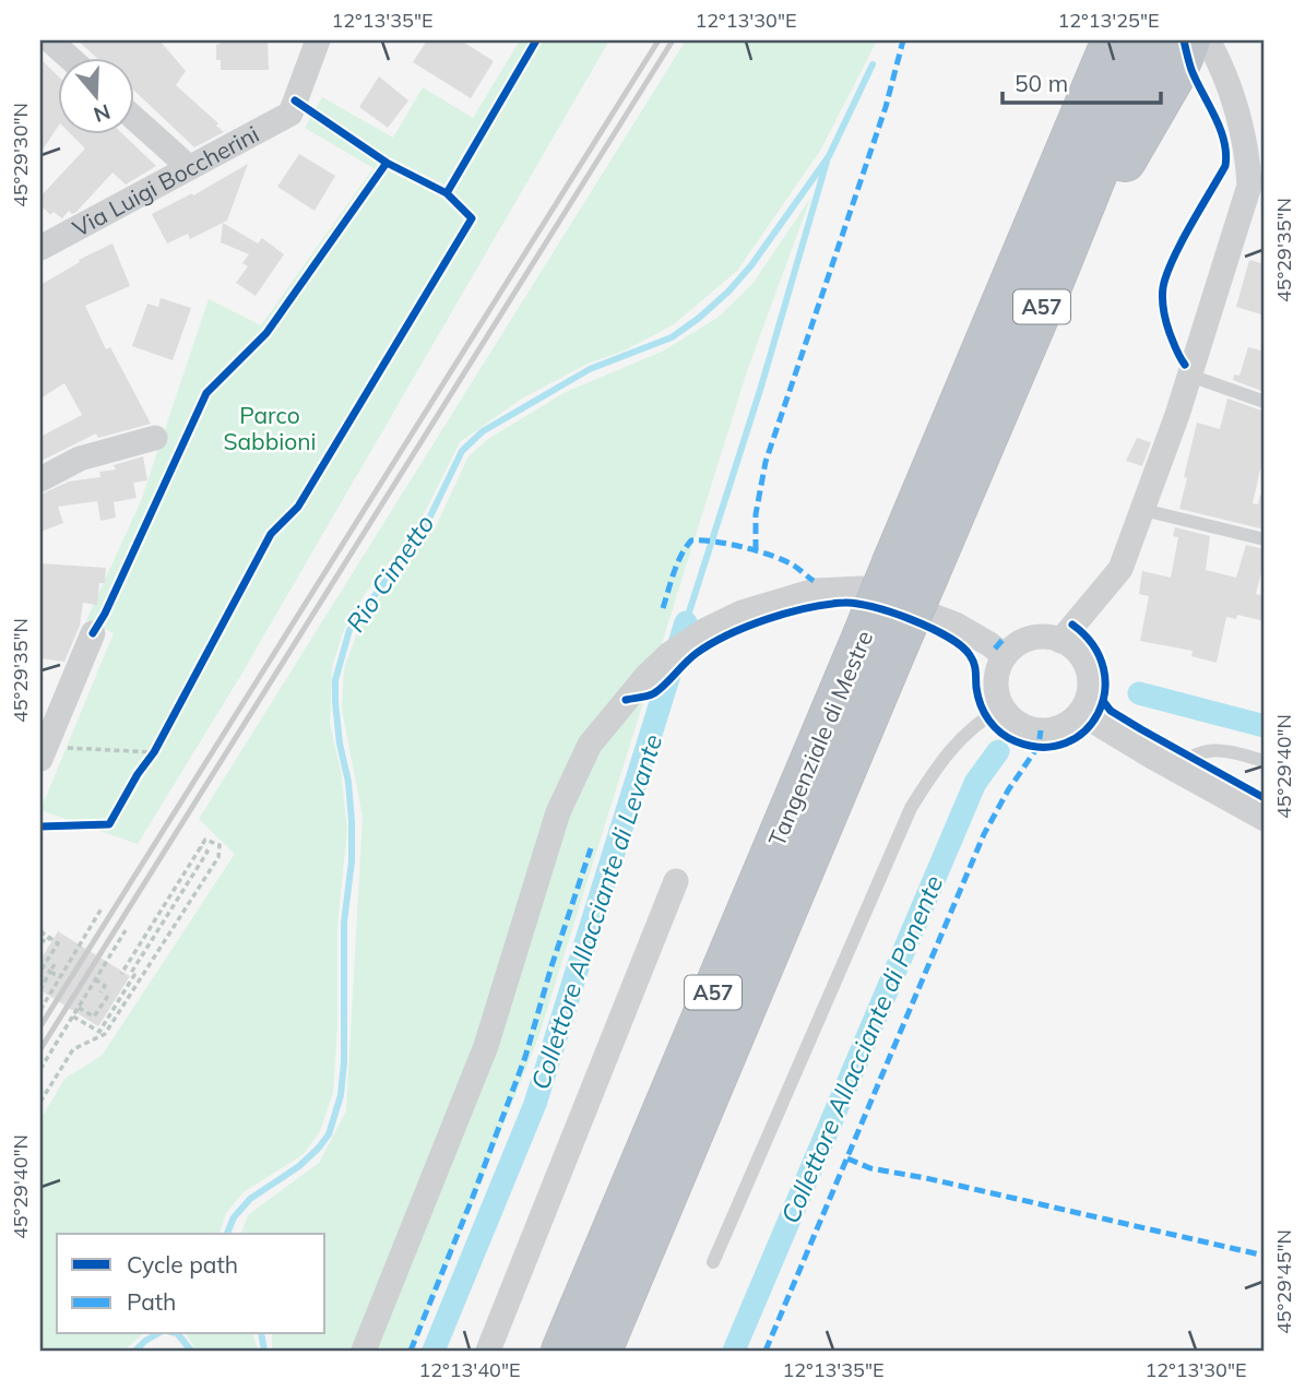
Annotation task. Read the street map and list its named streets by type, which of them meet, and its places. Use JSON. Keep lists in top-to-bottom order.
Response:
{
  "streets": {
    "highway": ["A57", "Tangenziale di Mestre"],
    "street": ["Via Luigi Boccherini"]
  },
  "crossings": [
    ["A57", "Tangenziale di Mestre"]
  ],
  "water": ["Rio Cimetto", "Collettore Allacciante di Levante", "Collettore Allacciante di Ponente"],
  "parks": ["Parco Sabbioni"],
  "legend": ["Cycle path", "Path"],
  "scale_bar": "50 m",
  "north": "bottom",
  "coordinates": [
    "12°13'35\"E",
    "12°13'30\"E",
    "12°13'25\"E",
    "45°29'30\"N",
    "45°29'35\"N",
    "45°29'40\"N",
    "45°29'45\"N",
    "12°13'40\"E"
  ]
}
